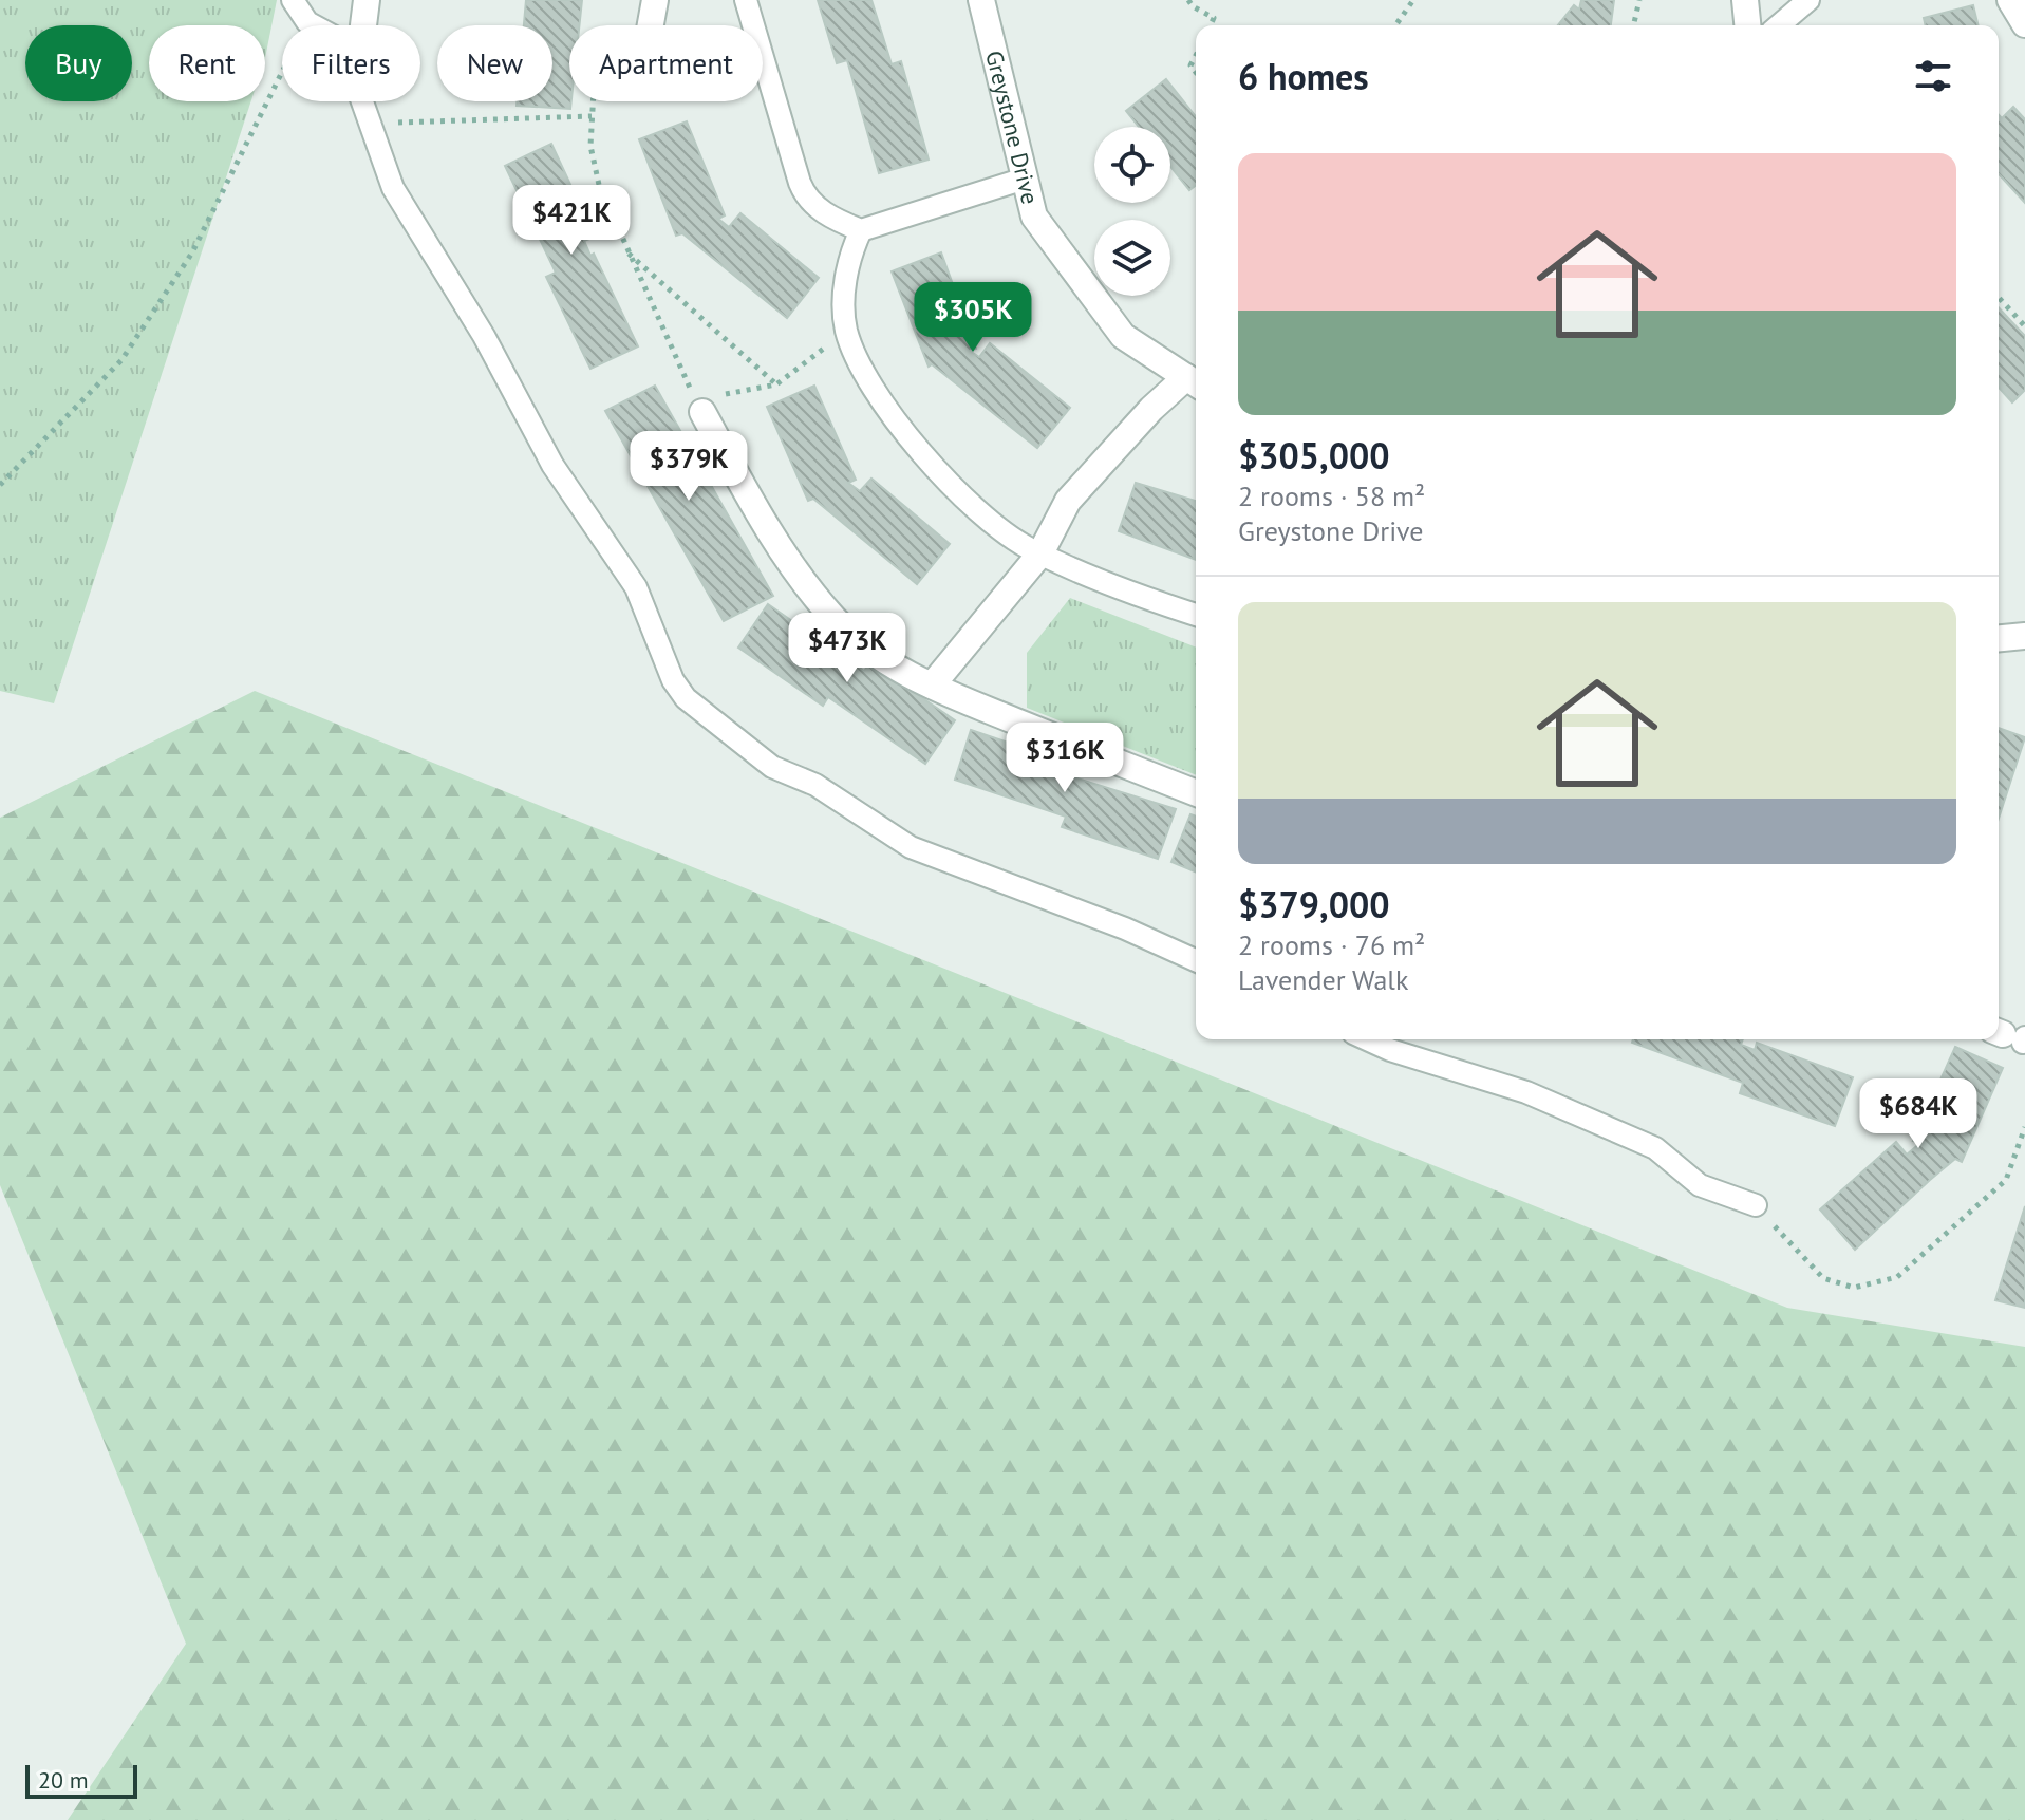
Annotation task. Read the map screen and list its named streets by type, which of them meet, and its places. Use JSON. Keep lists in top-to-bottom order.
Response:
{
  "streets": {
    "street": ["Greystone Drive"]
  },
  "scale_bar": "20 m",
  "page": {
    "chip": [
      "Buy",
      "Rent",
      "Filters",
      "New",
      "Apartment"
    ],
    "heading": "6 homes",
    "list": [
      {
        "name": "$305,000",
        "note": "2 rooms · 58 m² · Greystone Drive"
      },
      {
        "name": "$379,000",
        "note": "2 rooms · 76 m² · Lavender Walk"
      }
    ],
    "price": [
      "$421K",
      "$305K",
      "$379K",
      "$473K",
      "$316K",
      "$684K"
    ],
    "scale": "20 m"
  }
}
